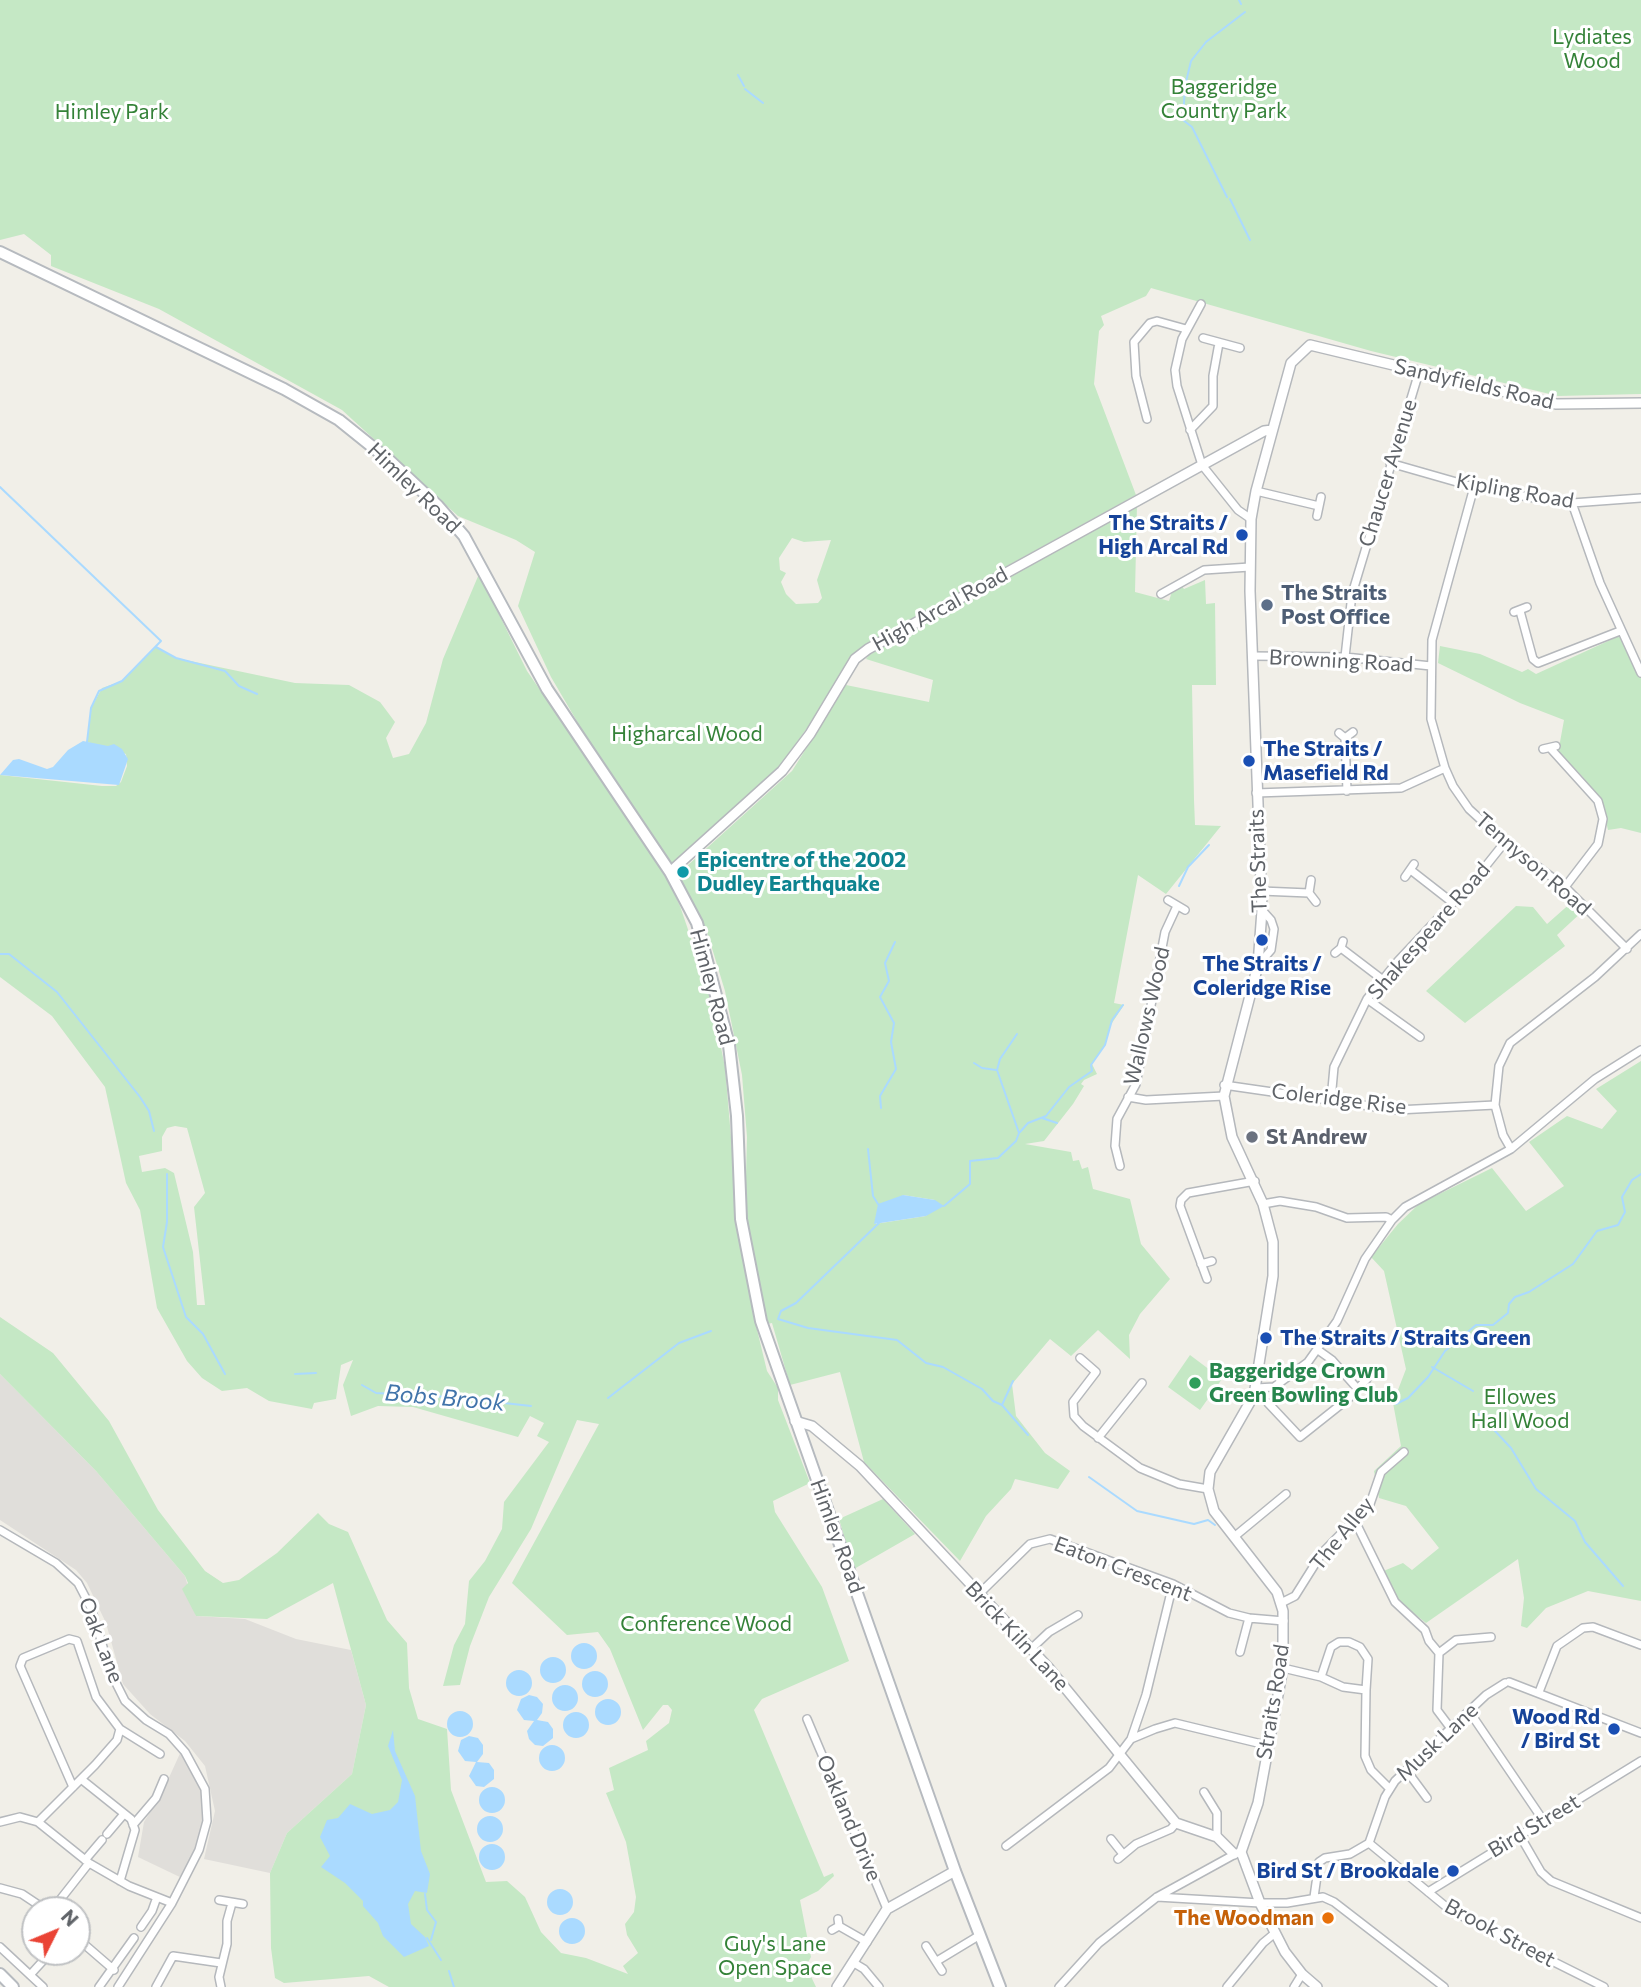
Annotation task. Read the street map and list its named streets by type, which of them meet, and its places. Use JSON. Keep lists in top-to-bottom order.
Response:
{
  "streets": {
    "main road": ["Himley Road"],
    "street": [
      "Sandyfields Road",
      "Chaucer Avenue",
      "Kipling Road",
      "High Arcal Road",
      "Browning Road",
      "The Straits",
      "Tennyson Road",
      "Shakespeare Road",
      "Wallows Wood",
      "Coleridge Rise",
      "The Alley",
      "Eaton Crescent",
      "Brick Kiln Lane",
      "Oak Lane",
      "Straits Road",
      "Musk Lane",
      "Oakland Drive",
      "Bird Street",
      "Brook Street"
    ]
  },
  "crossings": [
    ["Sandyfields Road", "Chaucer Avenue"],
    ["Sandyfields Road", "The Straits"],
    ["Chaucer Avenue", "Kipling Road"],
    ["Chaucer Avenue", "Browning Road"],
    ["Himley Road", "High Arcal Road"],
    ["Himley Road", "Brick Kiln Lane"],
    ["Kipling Road", "Tennyson Road"],
    ["High Arcal Road", "The Straits"],
    ["Browning Road", "The Straits"],
    ["Browning Road", "Tennyson Road"],
    ["The Straits", "Coleridge Rise"],
    ["Tennyson Road", "Shakespeare Road"],
    ["Shakespeare Road", "Coleridge Rise"],
    ["The Alley", "Straits Road"],
    ["Eaton Crescent", "Brick Kiln Lane"],
    ["Eaton Crescent", "Straits Road"],
    ["Musk Lane", "Brook Street"],
    ["Bird Street", "Brook Street"]
  ],
  "water": ["Bobs Brook"],
  "parks": [
    "Lydiates Wood",
    "Baggeridge Country Park",
    "Himley Park",
    "Higharcal Wood",
    "Ellowes Hall Wood",
    "Conference Wood",
    "Guy's Lane Open Space"
  ],
  "places": [
    "The Straits / High Arcal Rd",
    "The Straits Post Office",
    "The Straits / Masefield Rd",
    "Epicentre of the 2002 Dudley Earthquake",
    "The Straits / Coleridge Rise",
    "St Andrew",
    "The Straits / Straits Green",
    "Baggeridge Crown Green Bowling Club",
    "Wood Rd / Bird St",
    "Bird St / Brookdale",
    "The Woodman"
  ],
  "north": "top right"
}
